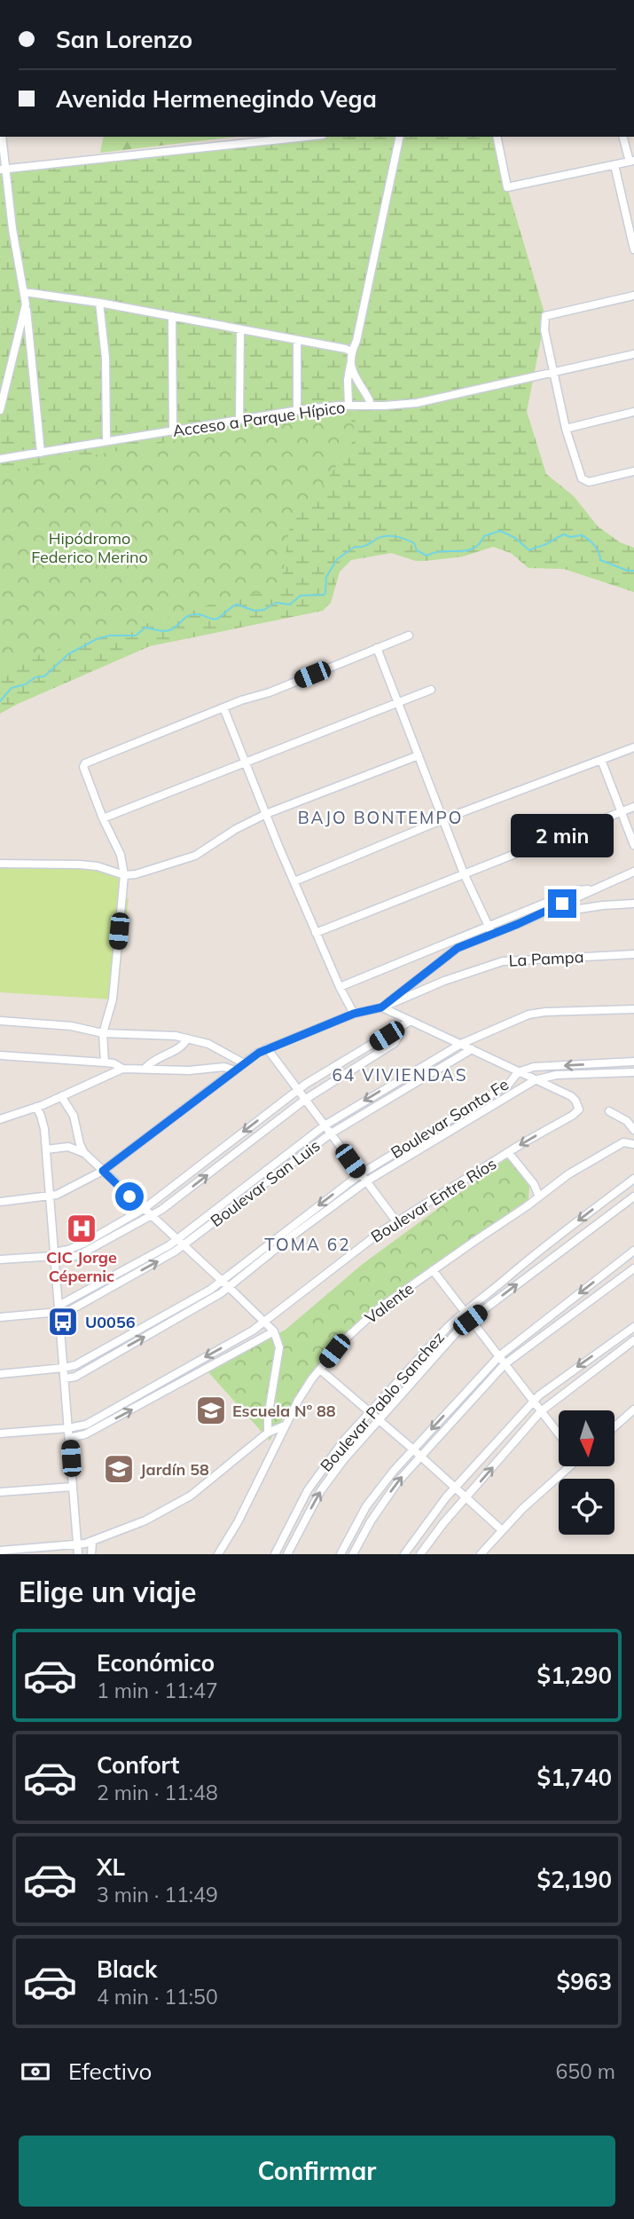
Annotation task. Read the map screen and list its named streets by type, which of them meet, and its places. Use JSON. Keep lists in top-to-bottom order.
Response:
{
  "streets": {
    "street": [
      "Acceso a Parque Hípico",
      "La Pampa",
      "Boulevar Santa Fe",
      "Boulevar San Luis",
      "Boulevar Entre Ríos",
      "Valente",
      "Boulevar Pablo Sanchez"
    ]
  },
  "crossings": [
    ["Boulevar Santa Fe", "Boulevar Entre Ríos"]
  ],
  "districts": ["BAJO BONTEMPO", "64 VIVIENDAS", "TOMA 62"],
  "parks": ["Hipódromo Federico Merino"],
  "places": {
    "hospital": ["CIC Jorge Cépernic"],
    "bus stop": ["U0056"],
    "school or university": ["Escuela Nº 88", "Jardín 58"]
  },
  "north": "bottom",
  "page": {
    "banner": ["San Lorenzo", "Avenida Hermenegindo Vega"],
    "bubble": "2 min",
    "heading": "Elige un viaje",
    "list": [
      {
        "name": "Económico",
        "note": "1 min · 11:47",
        "value": "$1,290"
      },
      {
        "name": "Confort",
        "note": "2 min · 11:48",
        "value": "$1,740"
      },
      {
        "name": "XL",
        "note": "3 min · 11:49",
        "value": "$2,190"
      },
      {
        "name": "Black",
        "note": "4 min · 11:50",
        "value": "$963"
      }
    ],
    "pay": ["Efectivo", "650 m"],
    "buttons": "Confirmar"
  }
}
